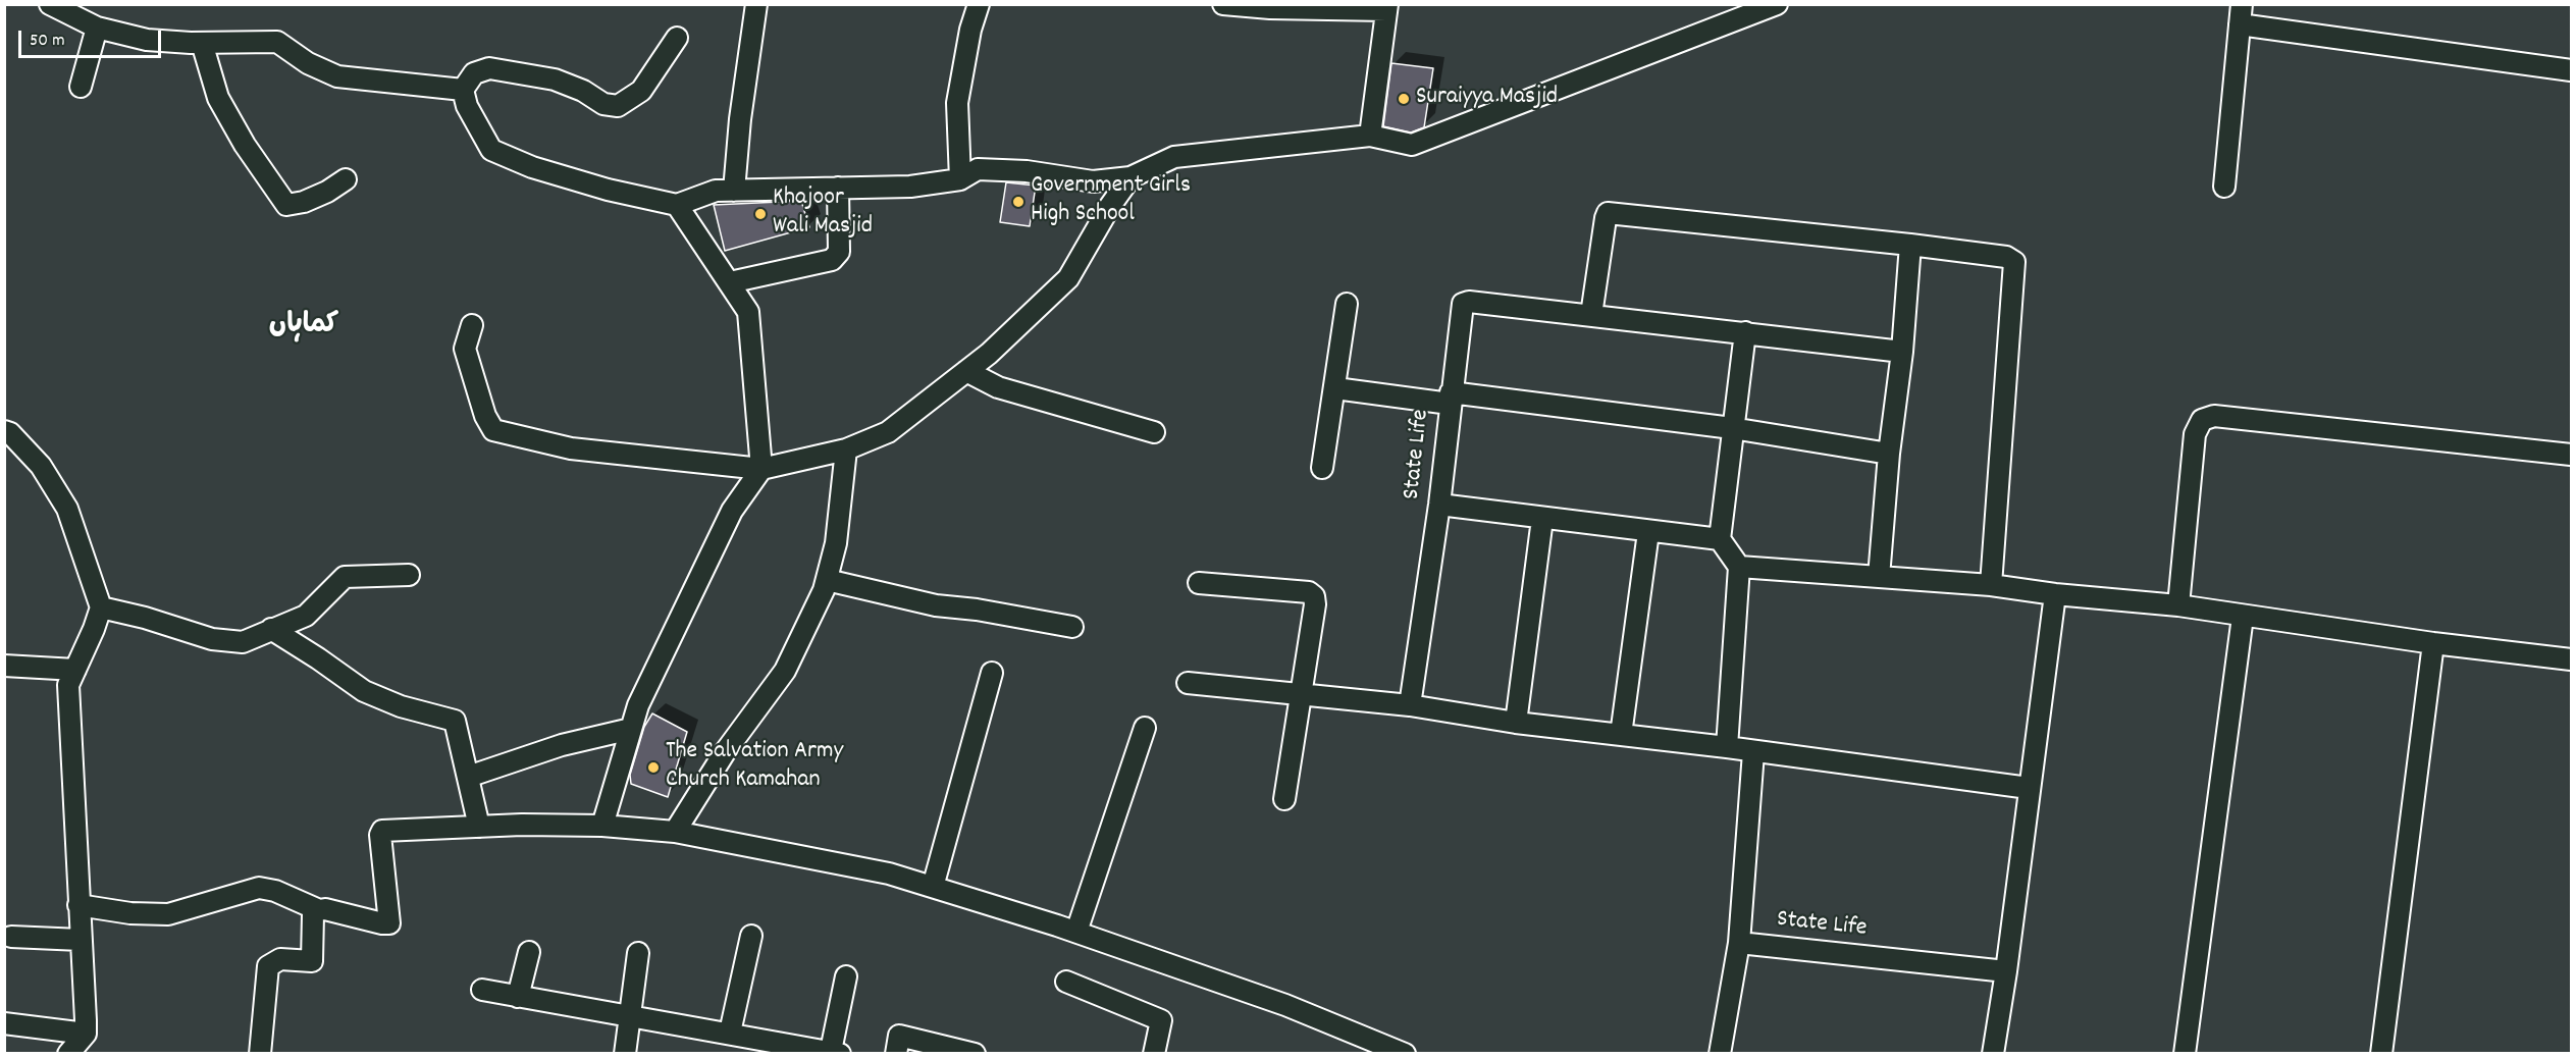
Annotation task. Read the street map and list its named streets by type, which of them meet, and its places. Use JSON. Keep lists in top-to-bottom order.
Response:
{
  "streets": {
    "street": ["State Life"]
  },
  "districts": ["کماہاں"],
  "places": [
    "Suraiyya Masjid",
    "Government Girls High School",
    "Khajoor Wali Masjid",
    "The Salvation Army Church Kamahan"
  ],
  "scale_bar": "50 m"
}
